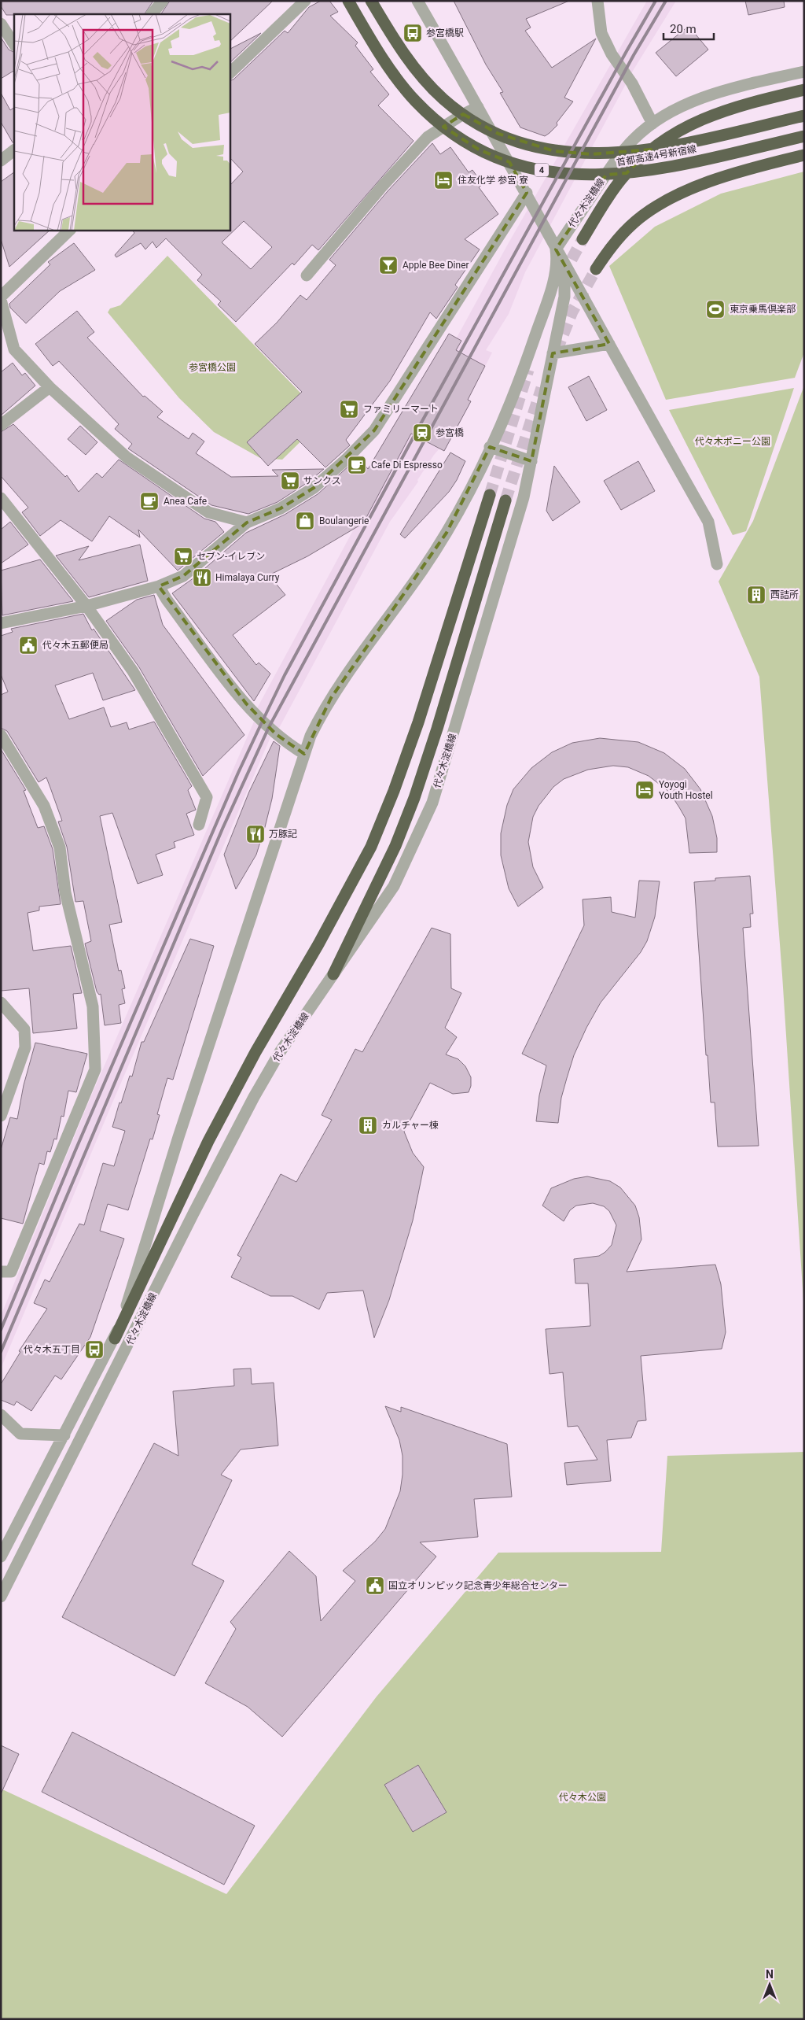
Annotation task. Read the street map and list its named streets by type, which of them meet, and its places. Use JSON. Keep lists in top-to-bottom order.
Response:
{
  "streets": {
    "highway": ["首都高速4号新宿線", "4"],
    "street": ["代々木淀橋線"]
  },
  "parks": ["参宮橋公園", "代々木ポニー公園", "代々木公園"],
  "places": {
    "bus stop": ["参宮橋駅", "代々木五丁目"],
    "hotel": ["住友化学 参宮 寮", "Yoyogi Youth Hostel"],
    "bar": ["Apple Bee Diner"],
    "sports": ["東京乗馬倶楽部"],
    "supermarket": ["ファミリーマート", "サンクス", "セブン-イレブン"],
    "station": ["参宮橋"],
    "cafe": ["Cafe Di Espresso", "Anea Cafe"],
    "shop": ["Boulangerie"],
    "restaurant": ["Himalaya Curry", "万豚記"],
    "building": ["西詰所", "カルチャー棟"],
    "public building": ["代々木五郵便局", "国立オリンピック記念青少年総合センター"]
  },
  "scale_bar": "20 m",
  "north": "top"
}
